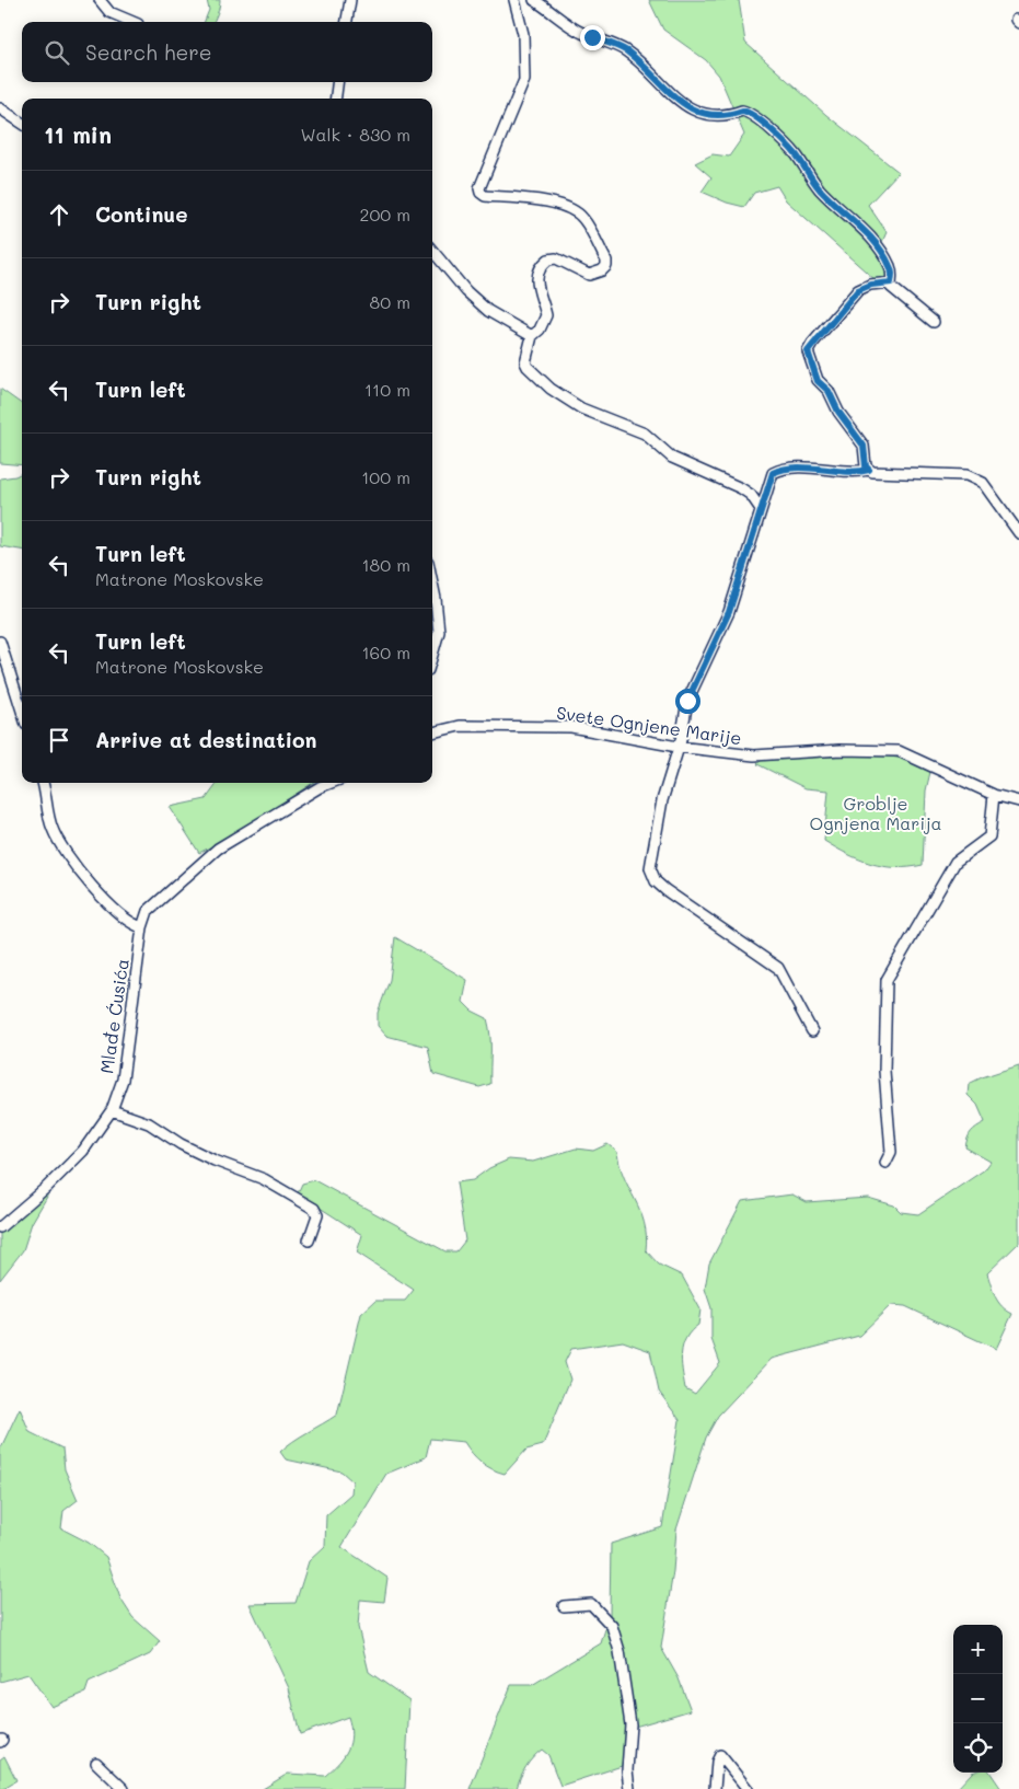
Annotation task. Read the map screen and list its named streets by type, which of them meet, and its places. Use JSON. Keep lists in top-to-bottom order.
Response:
{
  "streets": {
    "street": ["Svete Ognjene Marije", "Mlađe Ćusića"]
  },
  "parks": ["Groblje Ognjena Marija"],
  "page": {
    "search": "Search here",
    "heading": ["11 min", "Walk · 830 m"],
    "list": [
      ["Continue", "200 m"],
      ["Turn right", "80 m"],
      ["Turn left", "110 m"],
      ["Turn right", "100 m"],
      ["Turn left", "Matrone Moskovske", "180 m"],
      ["Turn left", "Matrone Moskovske", "160 m"],
      "Arrive at destination"
    ],
    "map_buttons": ["+", "−"]
  }
}
